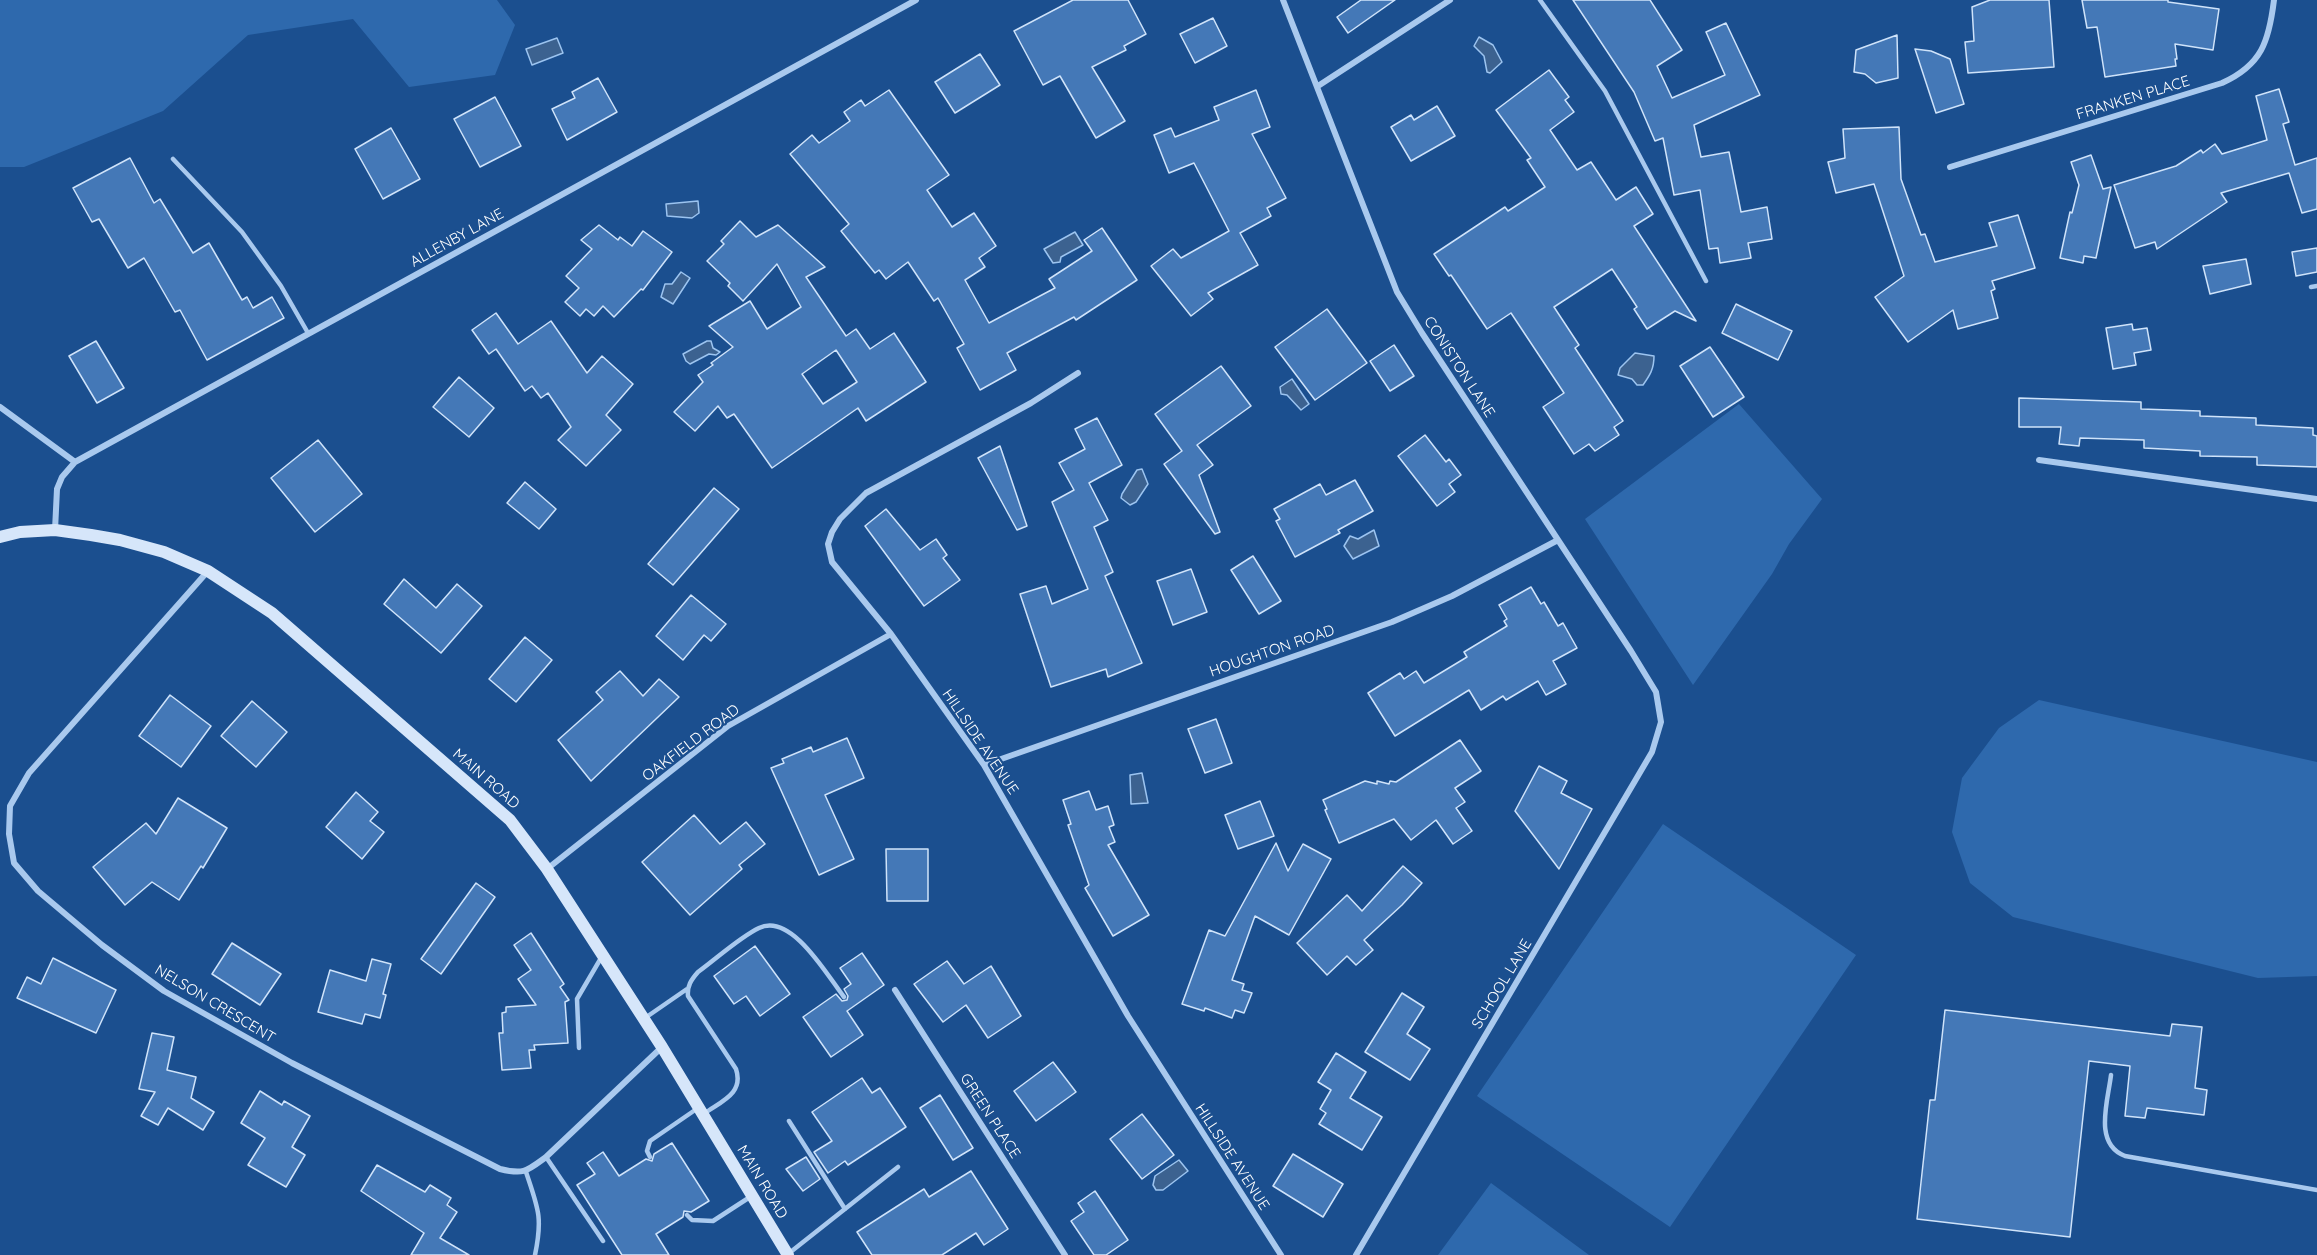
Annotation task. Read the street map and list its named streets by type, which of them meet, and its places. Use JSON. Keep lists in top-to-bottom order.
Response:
{
  "streets": {
    "main road": ["MAIN ROAD"],
    "street": [
      "FRANKEN PLACE",
      "ALLENBY LANE",
      "CONISTON LANE",
      "HOUGHTON ROAD",
      "HILLSIDE AVENUE",
      "OAKFIELD ROAD",
      "SCHOOL LANE",
      "NELSON CRESCENT",
      "GREEN PLACE"
    ]
  },
  "crossings": [
    ["ALLENBY LANE", "MAIN ROAD"],
    ["CONISTON LANE", "HOUGHTON ROAD"],
    ["CONISTON LANE", "SCHOOL LANE"],
    ["HOUGHTON ROAD", "HILLSIDE AVENUE"],
    ["HILLSIDE AVENUE", "OAKFIELD ROAD"],
    ["OAKFIELD ROAD", "MAIN ROAD"],
    ["MAIN ROAD", "NELSON CRESCENT"]
  ]
}
